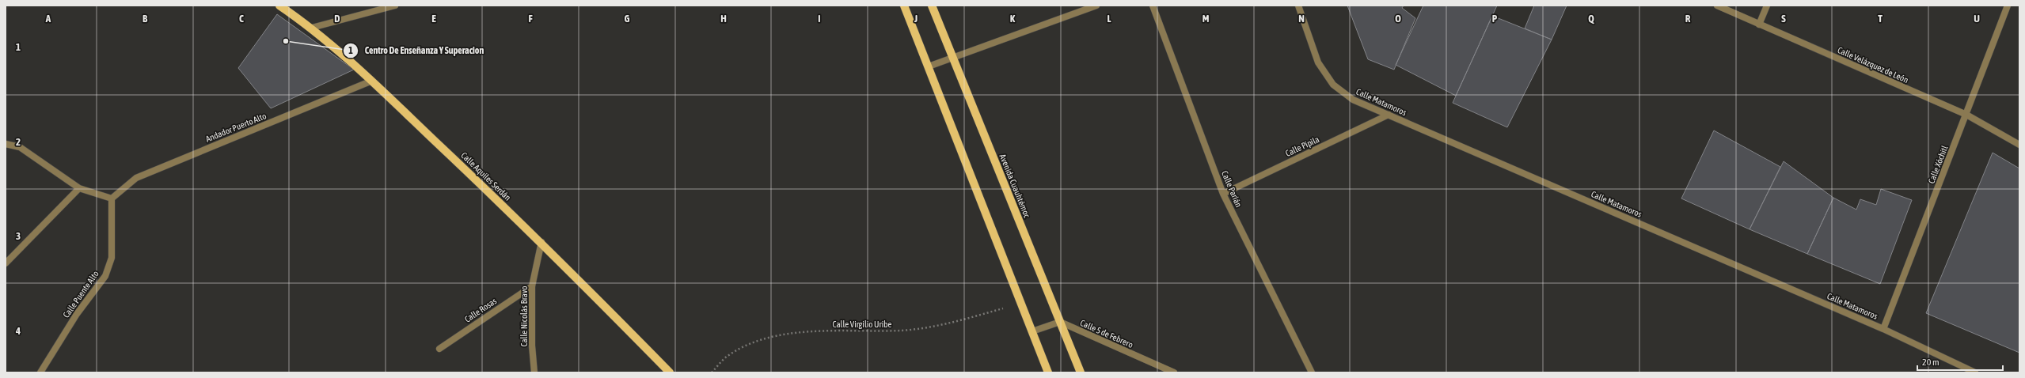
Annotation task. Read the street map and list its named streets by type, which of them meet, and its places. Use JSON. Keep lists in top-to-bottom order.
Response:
{
  "streets": {
    "main road": ["Calle Aquiles Serdán", "Avenida Cuauhtémoc"],
    "street": [
      "Calle Velázquez de León",
      "Calle Matamoros",
      "Andador Puerto Alto",
      "Calle Pípila",
      "Calle Xóchitl",
      "Calle Parián",
      "Calle Puente Alto",
      "Calle Rosas",
      "Calle Nicolás Bravo",
      "Calle 5 de Febrero"
    ],
    "path": ["Calle Virgilio Uribe"]
  },
  "crossings": [
    ["Calle Velázquez de León", "Calle Xóchitl"],
    ["Calle Matamoros", "Calle Pípila"],
    ["Calle Matamoros", "Calle Xóchitl"],
    ["Andador Puerto Alto", "Calle Aquiles Serdán"],
    ["Andador Puerto Alto", "Calle Puente Alto"],
    ["Calle Pípila", "Calle Parián"],
    ["Calle Aquiles Serdán", "Calle Nicolás Bravo"],
    ["Avenida Cuauhtémoc", "Calle 5 de Febrero"],
    ["Calle Rosas", "Calle Nicolás Bravo"]
  ],
  "places": ["Centro De Enseñanza Y Superacion"],
  "scale_bar": "20 m",
  "grid": {
    "columns": [
      "A",
      "B",
      "C",
      "D",
      "E",
      "F",
      "G",
      "H",
      "I",
      "J",
      "K",
      "L",
      "M",
      "N",
      "O",
      "P",
      "Q",
      "R",
      "S",
      "T",
      "U"
    ],
    "rows": [
      "1",
      "2",
      "3",
      "4"
    ]
  }
}
